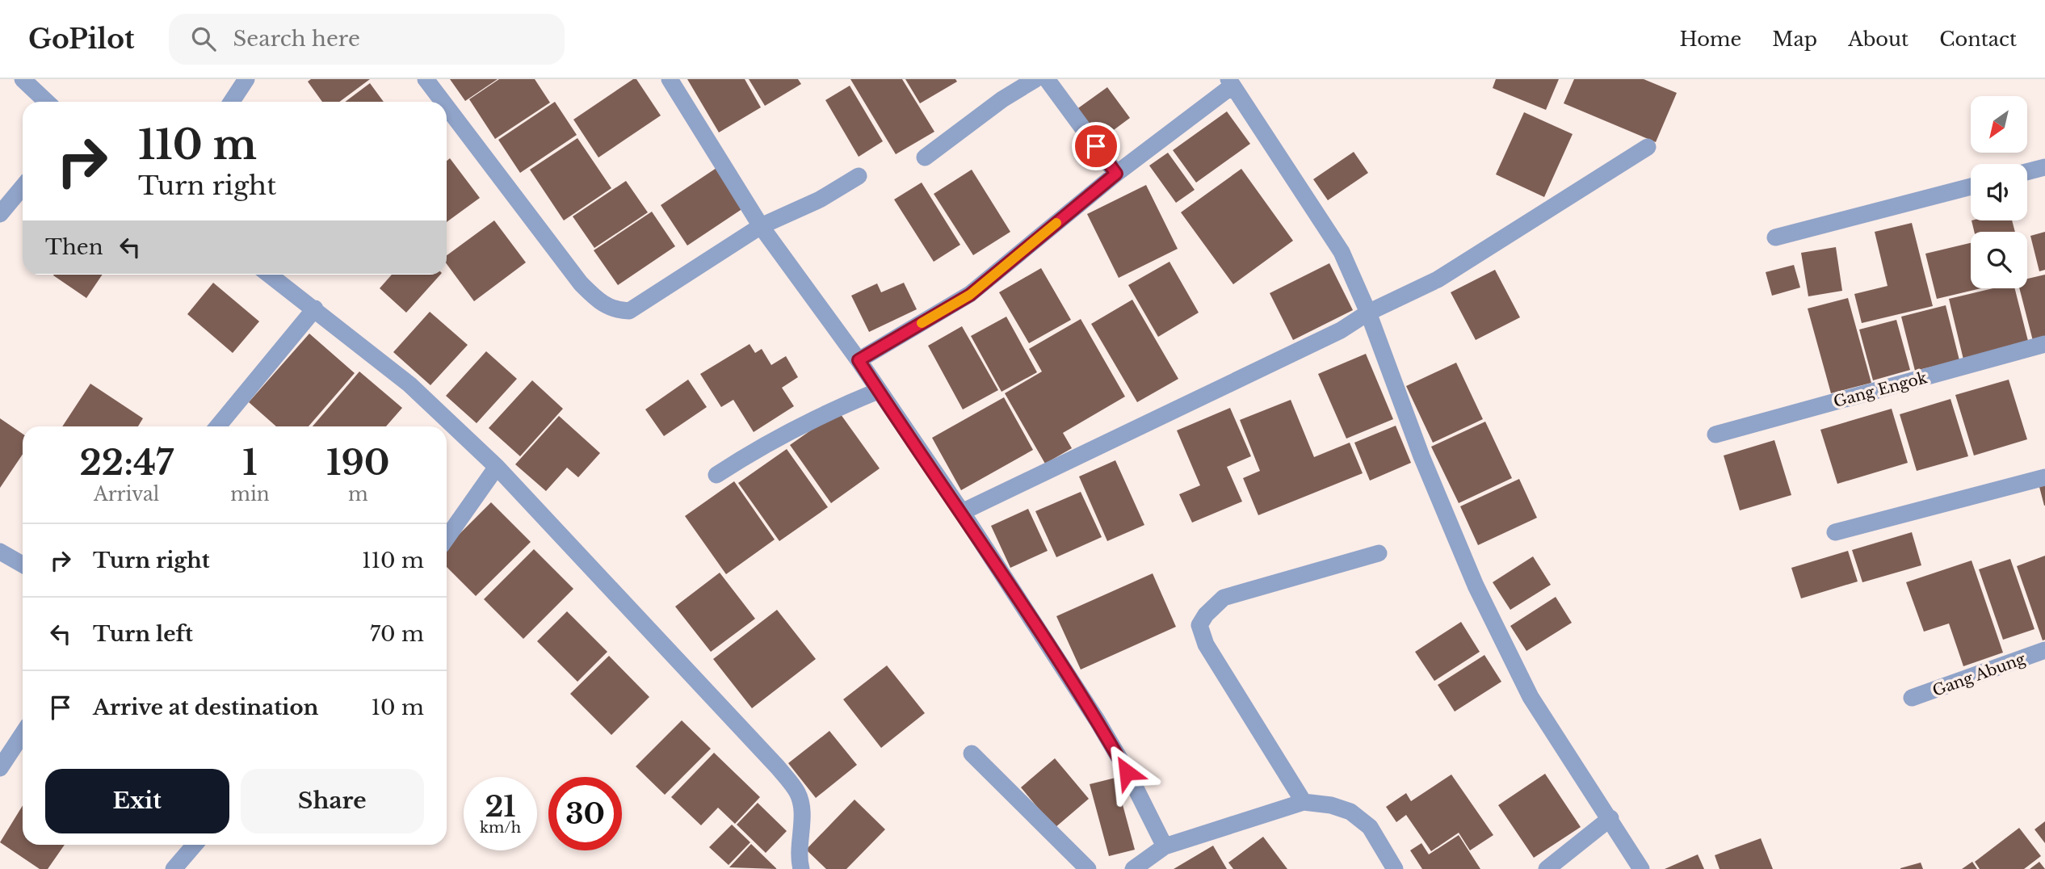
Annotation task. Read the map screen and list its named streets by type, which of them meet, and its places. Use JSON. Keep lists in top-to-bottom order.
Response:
{
  "streets": {
    "street": ["Gang Engok", "Gang Abung"]
  },
  "north": "bottom left",
  "page": {
    "header": "GoPilot",
    "search": "Search here",
    "nav": [
      "Home",
      "Map",
      "About",
      "Contact"
    ],
    "turn": ["110 m", "Turn right"],
    "then": "Then",
    "eta": [
      "22:47",
      "Arrival",
      "1",
      "min",
      "190",
      "m"
    ],
    "list": [
      {
        "name": "Turn right",
        "value": "110 m"
      },
      {
        "name": "Turn left",
        "value": "70 m"
      },
      {
        "name": "Arrive at destination",
        "value": "10 m"
      }
    ],
    "buttons": ["Exit", "Share"],
    "speed": "21 km/h",
    "limit": "30"
  }
}
